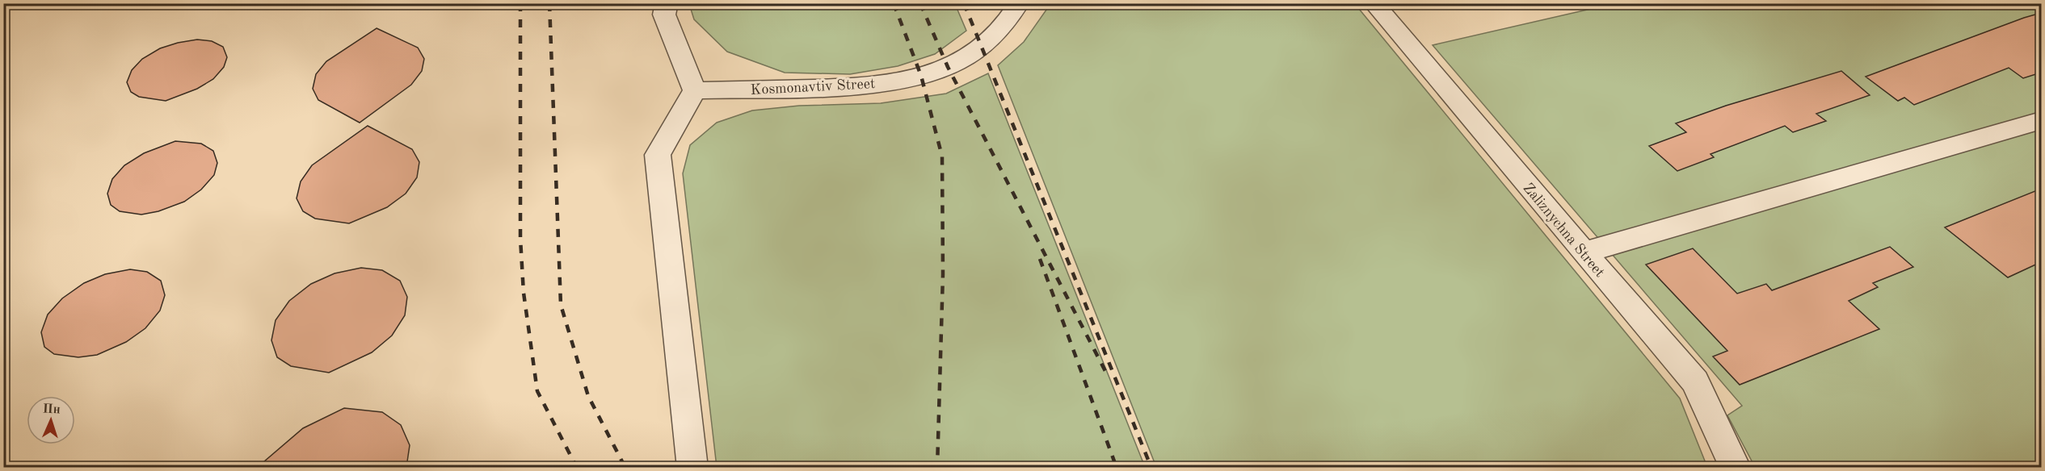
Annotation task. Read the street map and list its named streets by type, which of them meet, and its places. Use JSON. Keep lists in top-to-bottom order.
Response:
{
  "streets": {
    "street": ["Kosmonavtiv Street", "Zaliznychna Street"]
  },
  "north": "top"
}
